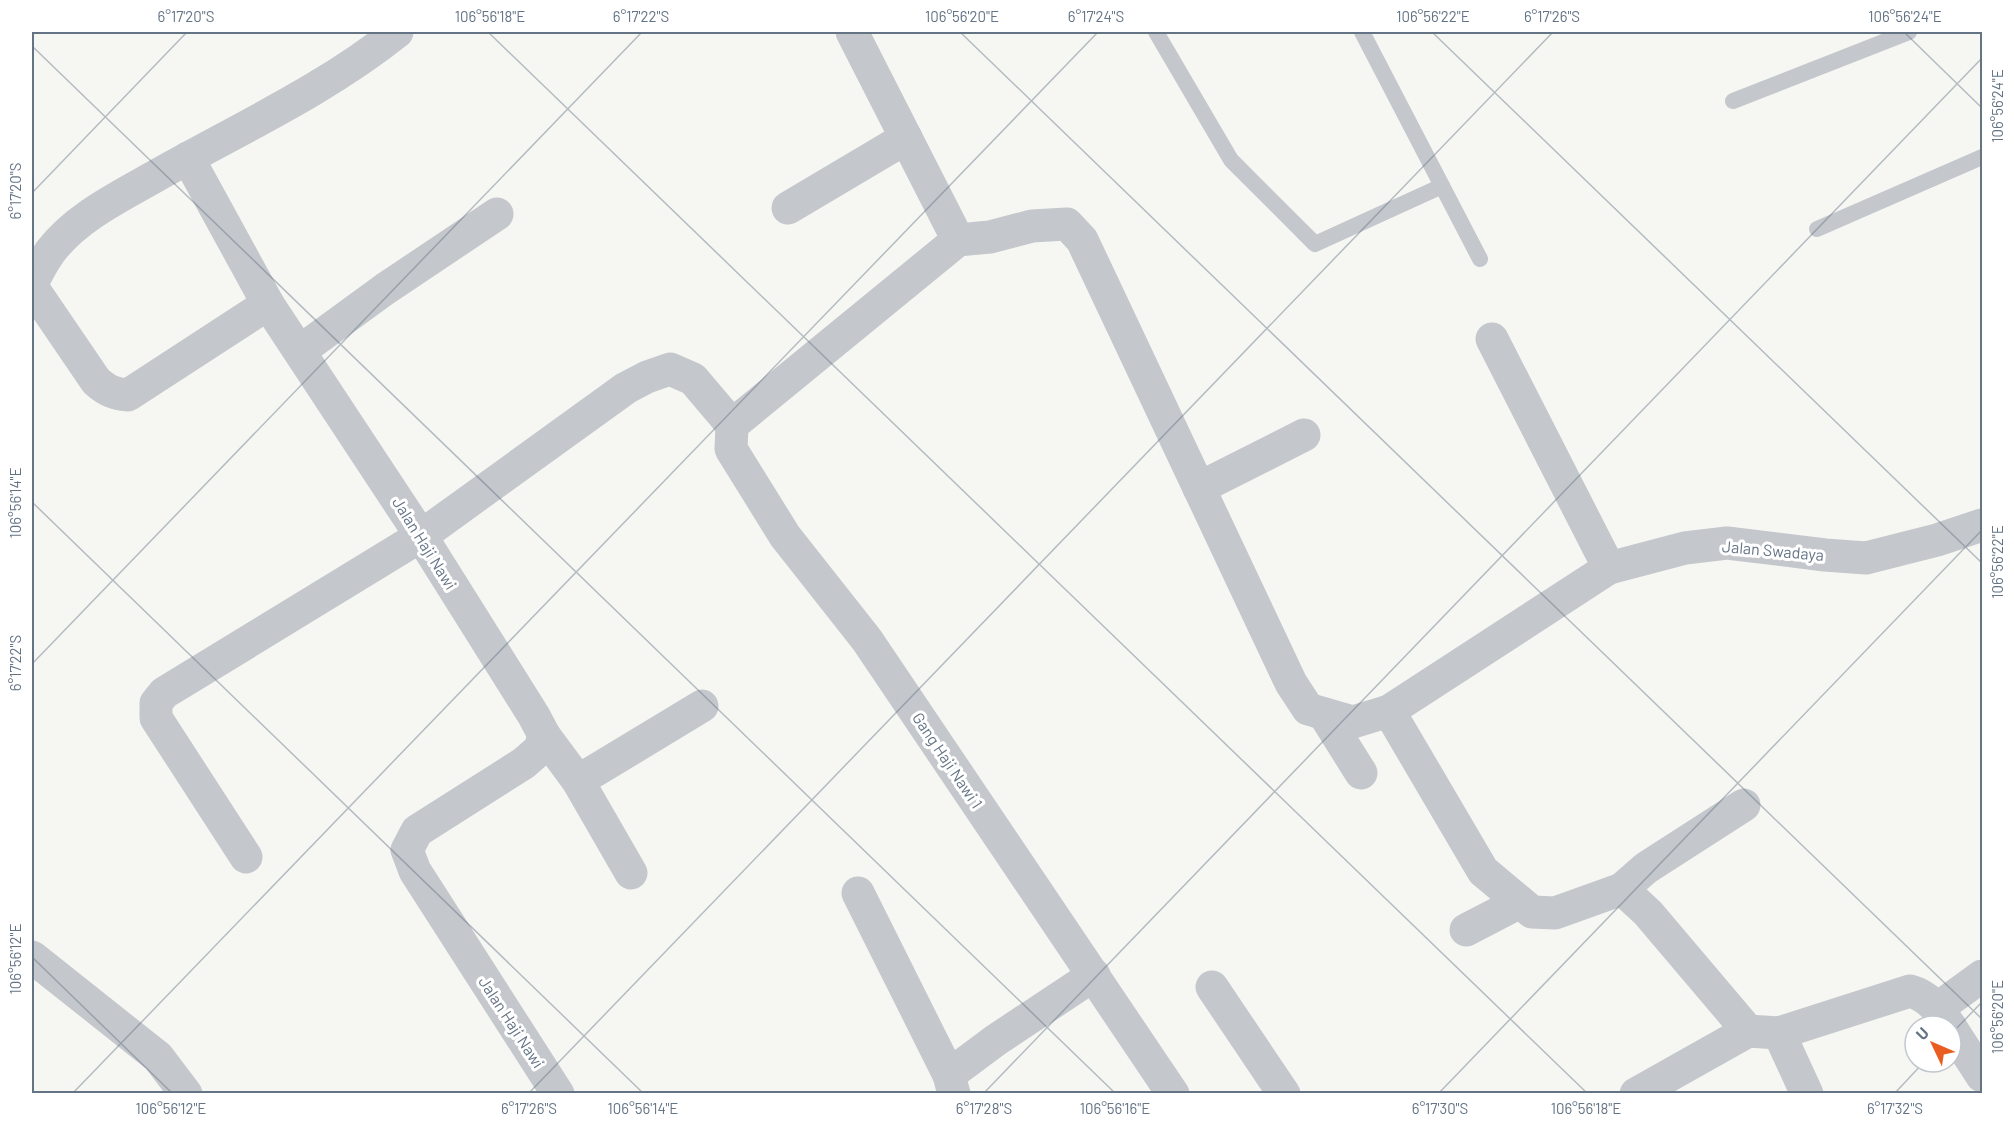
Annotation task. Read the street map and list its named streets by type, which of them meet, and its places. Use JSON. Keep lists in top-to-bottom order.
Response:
{
  "streets": {
    "street": ["Jalan Haji Nawi", "Jalan Swadaya", "Gang Haji Nawi 1"]
  },
  "north": "top left",
  "coordinates": [
    "6°17'20\"S",
    "106°56'18\"E",
    "6°17'22\"S",
    "106°56'20\"E",
    "6°17'24\"S",
    "106°56'22\"E",
    "6°17'26\"S",
    "106°56'24\"E",
    "106°56'14\"E",
    "106°56'12\"E",
    "6°17'28\"S",
    "106°56'16\"E",
    "6°17'30\"S",
    "6°17'32\"S"
  ]
}
